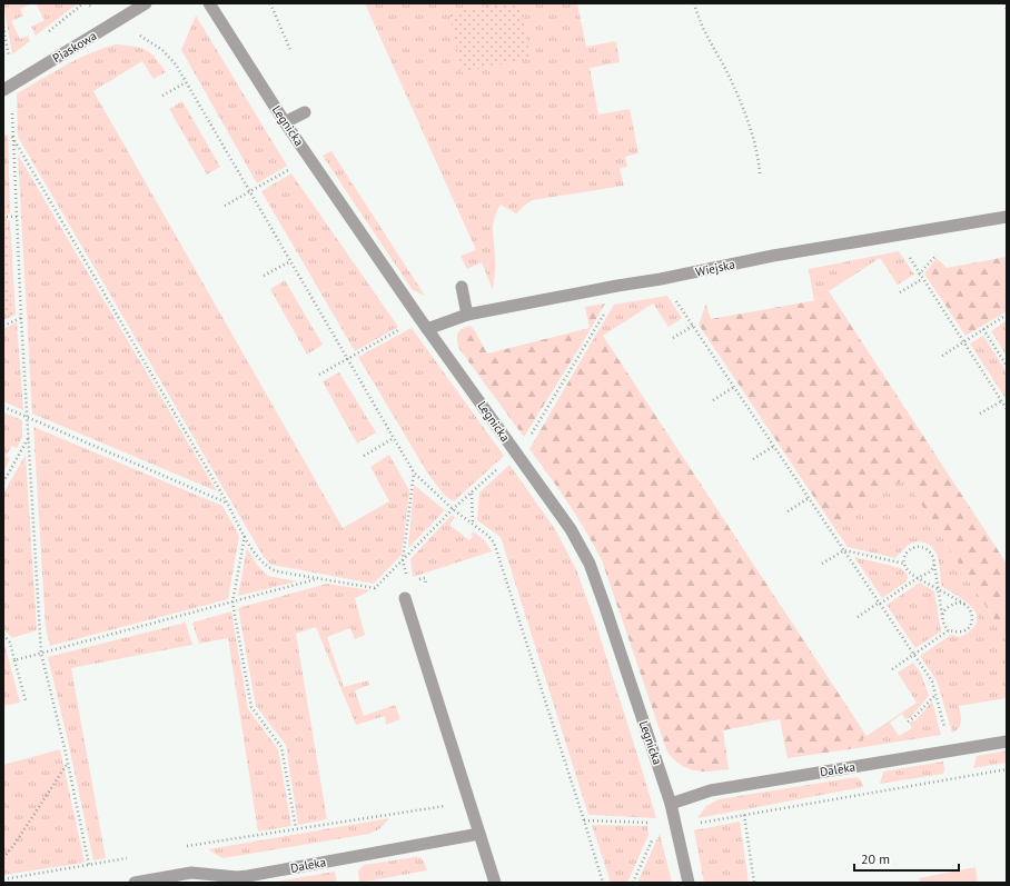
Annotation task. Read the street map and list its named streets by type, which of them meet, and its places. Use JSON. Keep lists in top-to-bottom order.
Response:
{
  "streets": {
    "street": [
      "Piaskowa",
      "Legnicka",
      "Wiejska",
      "Daleka"
    ]
  },
  "crossings": [
    ["Legnicka", "Wiejska"],
    ["Legnicka", "Daleka"]
  ],
  "scale_bar": "20 m"
}
